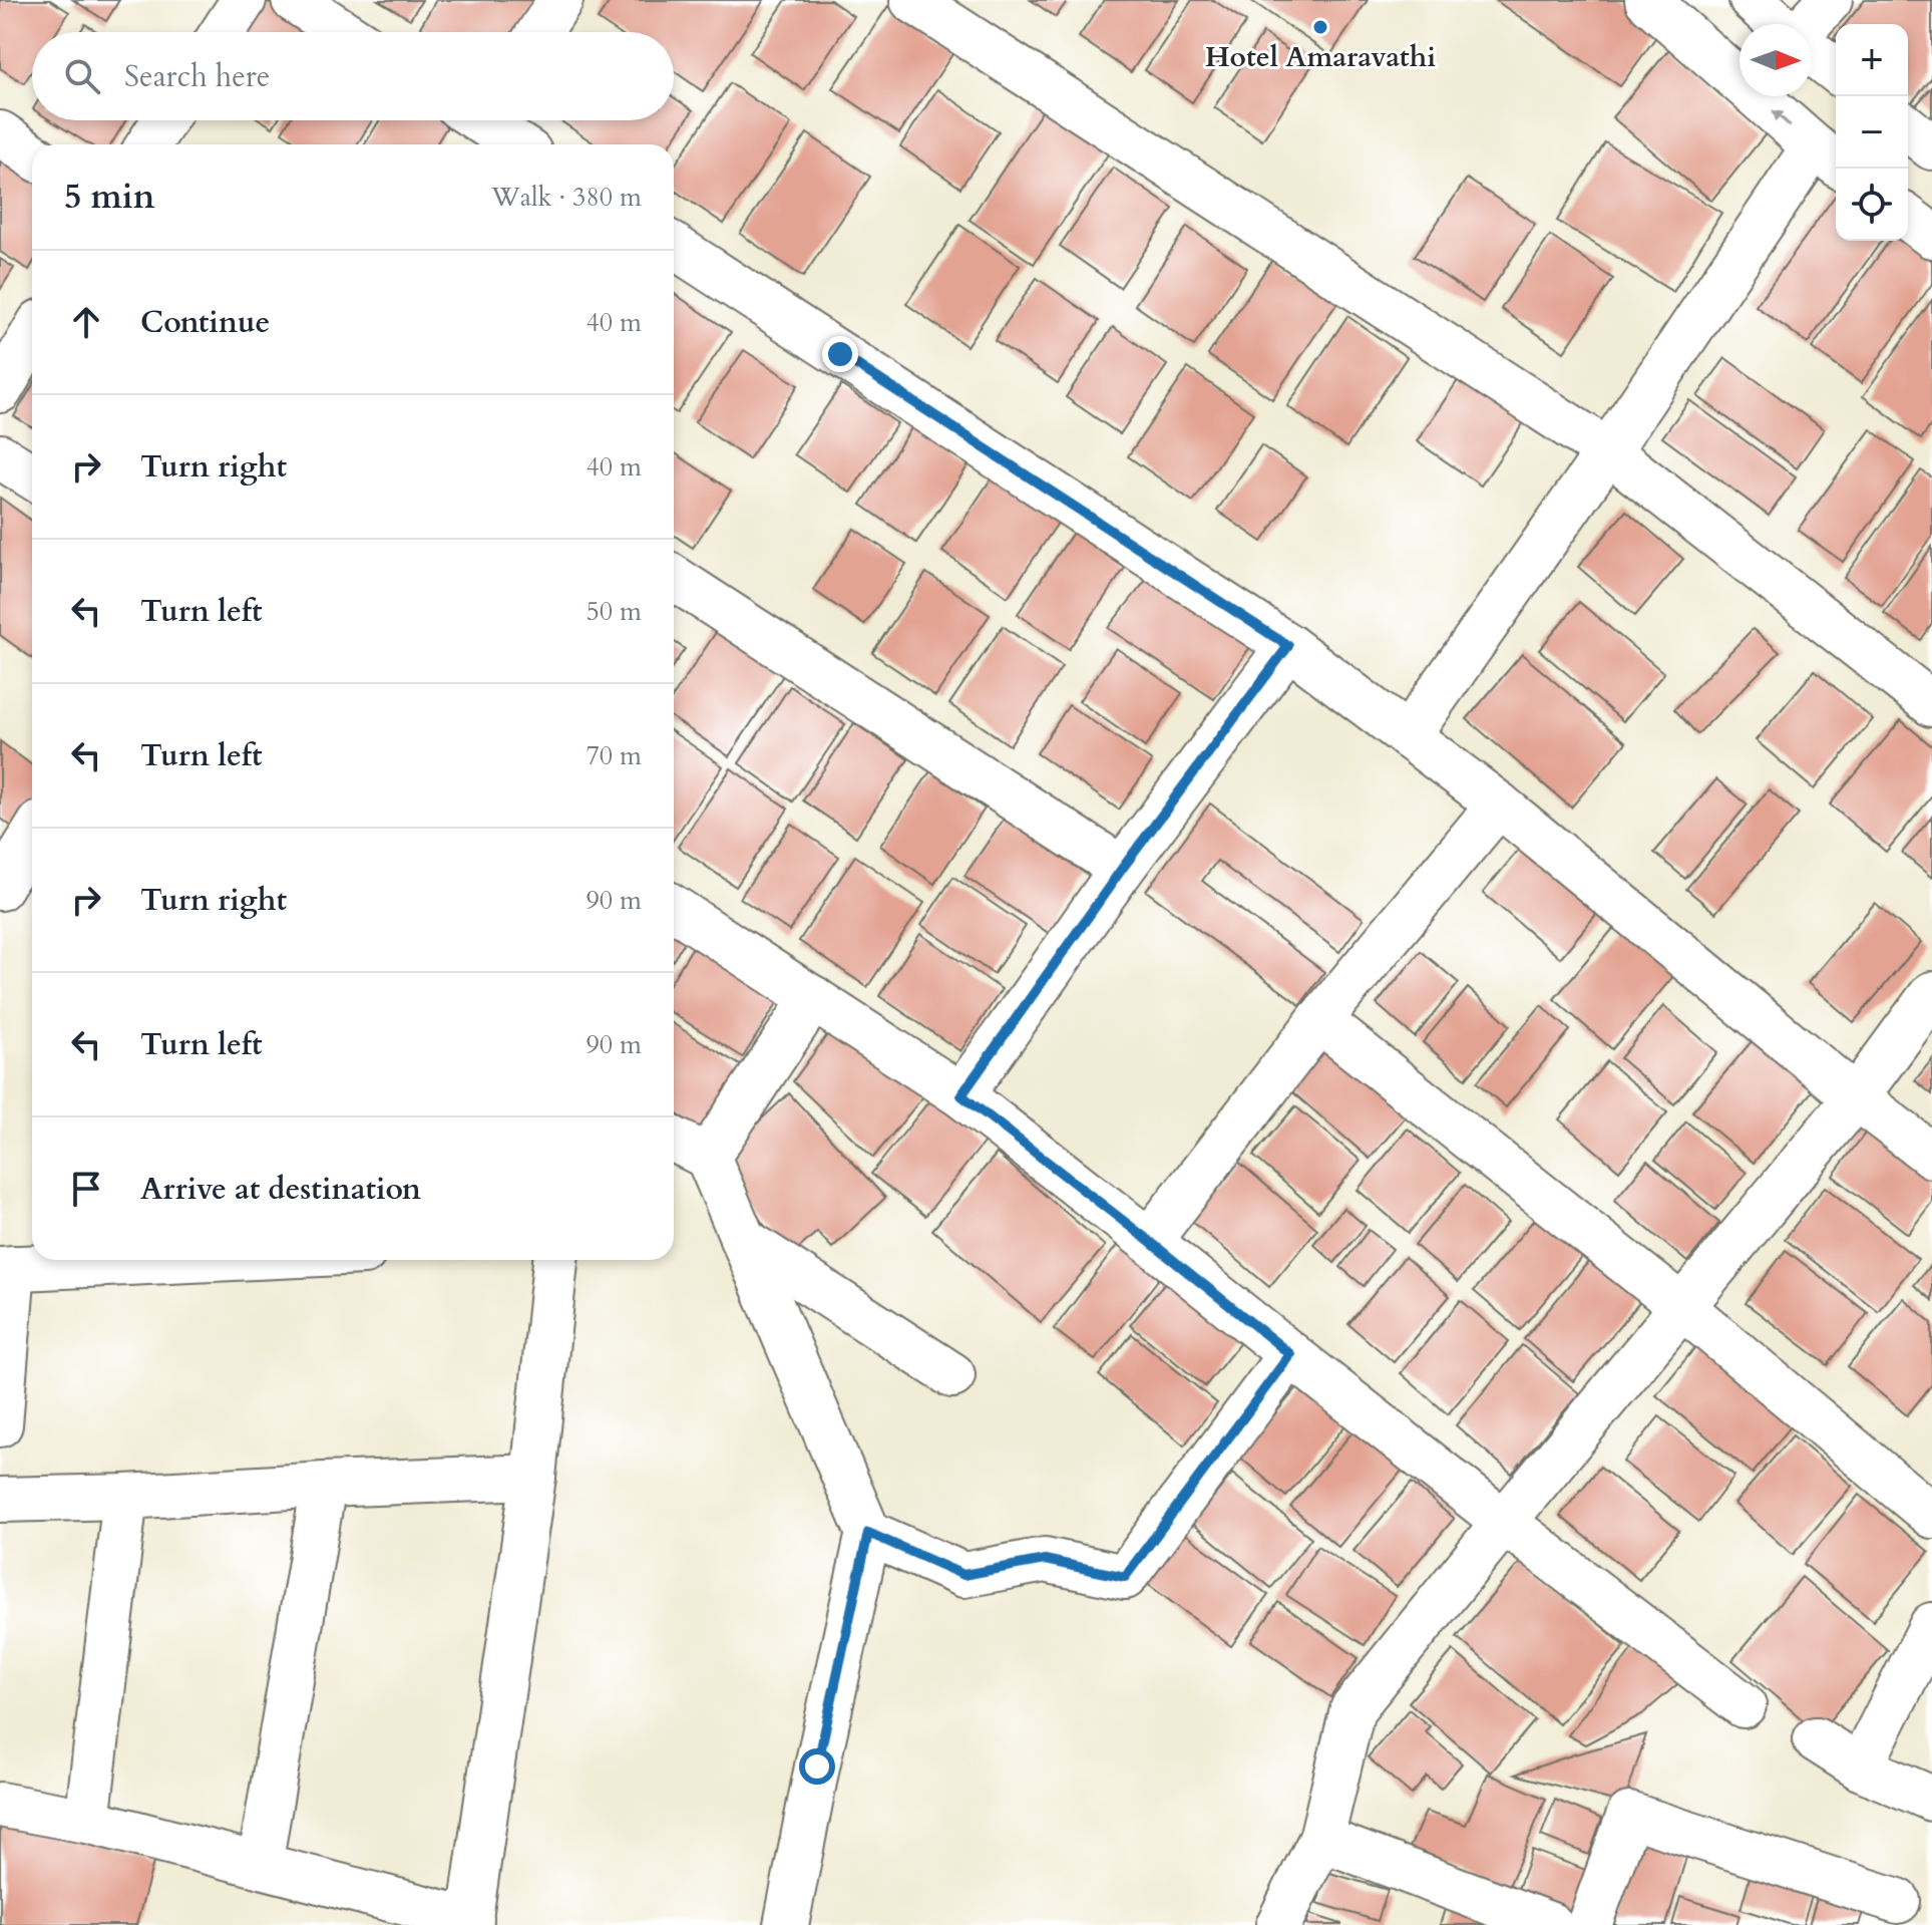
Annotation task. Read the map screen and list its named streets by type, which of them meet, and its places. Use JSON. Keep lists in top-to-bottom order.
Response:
{
  "places": ["Hotel Amaravathi"],
  "north": "right",
  "page": {
    "map_buttons": ["+", "−"],
    "search": "Search here",
    "heading": ["5 min", "Walk · 380 m"],
    "list": [
      ["Continue", "40 m"],
      ["Turn right", "40 m"],
      ["Turn left", "50 m"],
      ["Turn left", "70 m"],
      ["Turn right", "90 m"],
      ["Turn left", "90 m"],
      "Arrive at destination"
    ]
  }
}
